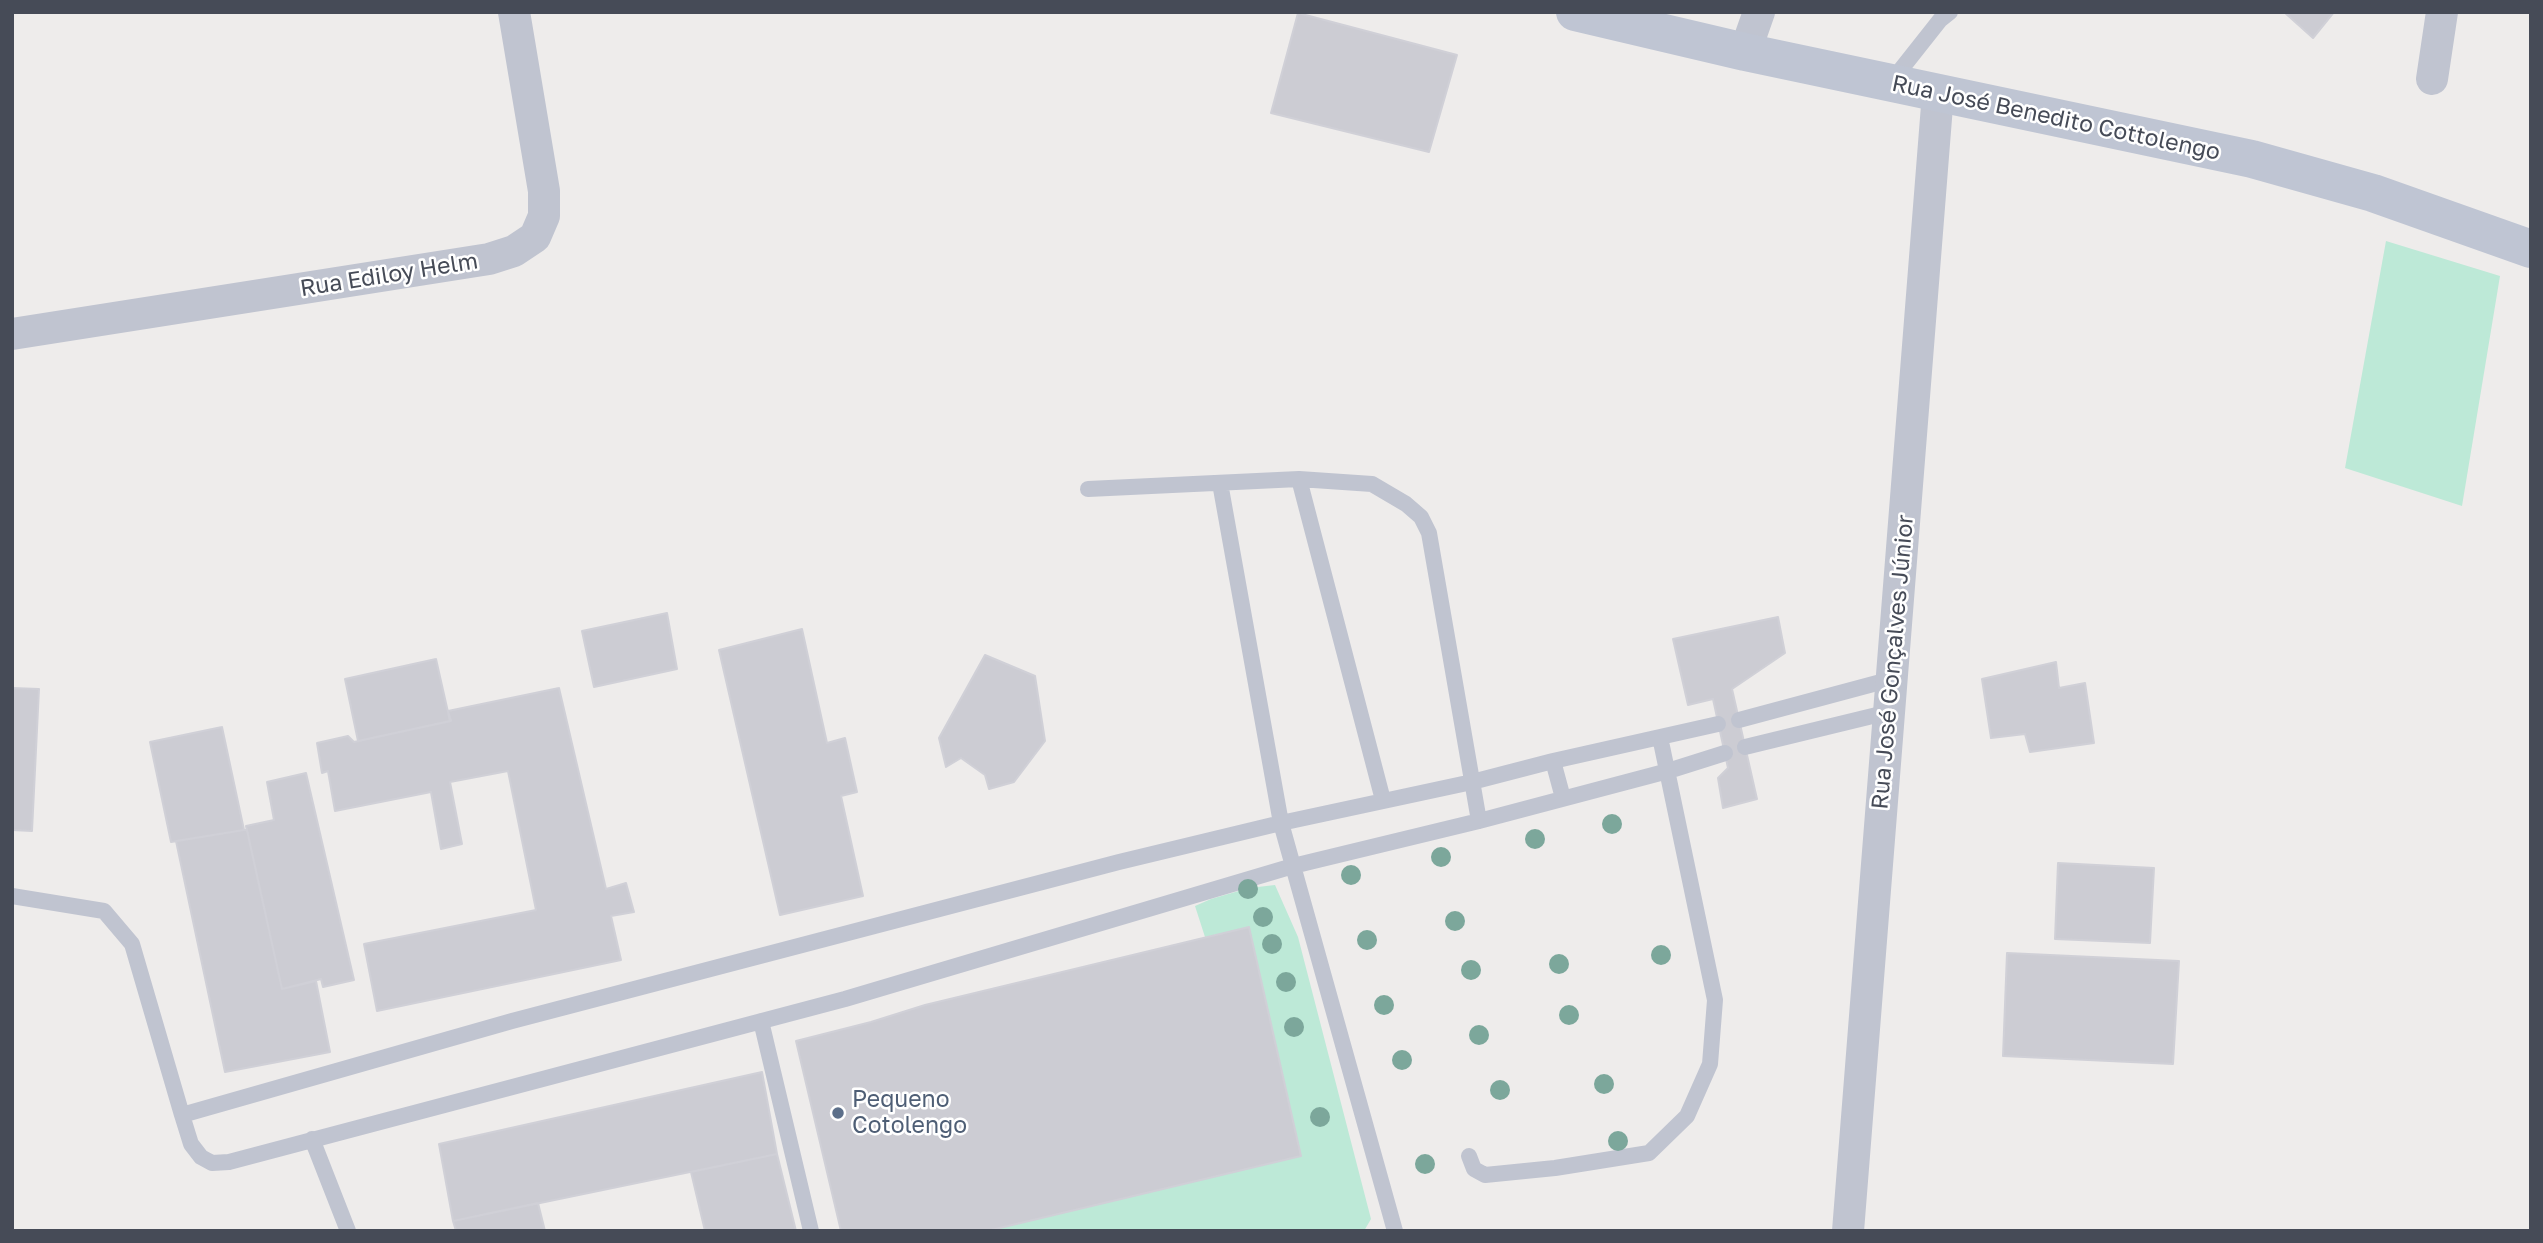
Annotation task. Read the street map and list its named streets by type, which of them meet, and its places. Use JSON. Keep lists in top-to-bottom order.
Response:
{
  "streets": {
    "main road": ["Rua José Benedito Cottolengo"],
    "street": ["Rua Ediloy Helm", "Rua José Gonçalves Júnior"]
  },
  "crossings": [
    ["Rua José Benedito Cottolengo", "Rua José Gonçalves Júnior"]
  ],
  "places": ["Pequeno Cotolengo"]
}
